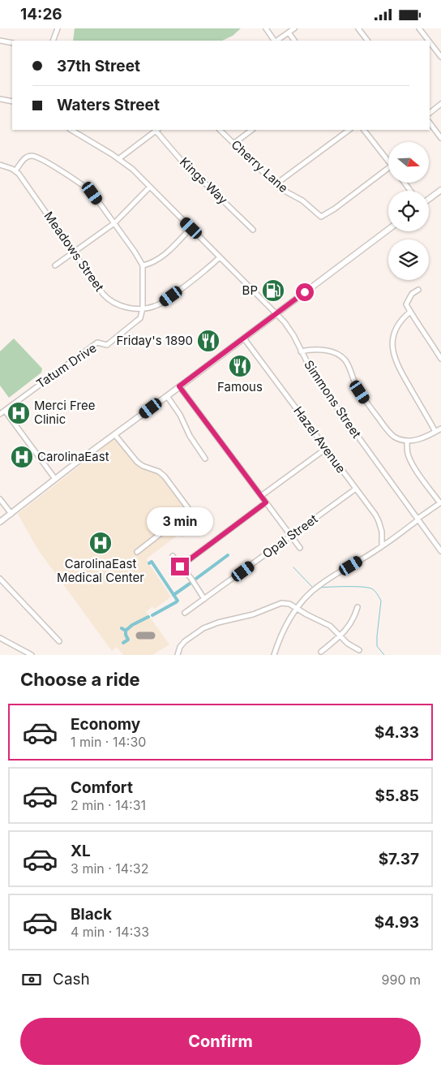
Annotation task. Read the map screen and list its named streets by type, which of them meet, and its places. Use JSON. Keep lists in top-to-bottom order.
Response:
{
  "streets": {
    "street": [
      "Cherry Lane",
      "Kings Way",
      "Meadows Street",
      "Tatum Drive",
      "Simmons Street",
      "Hazel Avenue",
      "Opal Street"
    ]
  },
  "crossings": [
    ["Meadows Street", "Tatum Drive"],
    ["Meadows Street", "Simmons Street"],
    ["Hazel Avenue", "Opal Street"]
  ],
  "places": {
    "fuel station": ["BP"],
    "restaurant": ["Friday's 1890", "Famous"],
    "hospital": ["Merci Free Clinic", "CarolinaEast", "CarolinaEast Medical Center"]
  },
  "north": "right",
  "page": {
    "status": "14:26",
    "banner": ["37th Street", "Waters Street"],
    "bubble": "3 min",
    "heading": "Choose a ride",
    "list": [
      {
        "name": "Economy",
        "note": "1 min · 14:30",
        "value": "$4.33"
      },
      {
        "name": "Comfort",
        "note": "2 min · 14:31",
        "value": "$5.85"
      },
      {
        "name": "XL",
        "note": "3 min · 14:32",
        "value": "$7.37"
      },
      {
        "name": "Black",
        "note": "4 min · 14:33",
        "value": "$4.93"
      }
    ],
    "pay": ["Cash", "990 m"],
    "buttons": "Confirm"
  }
}
